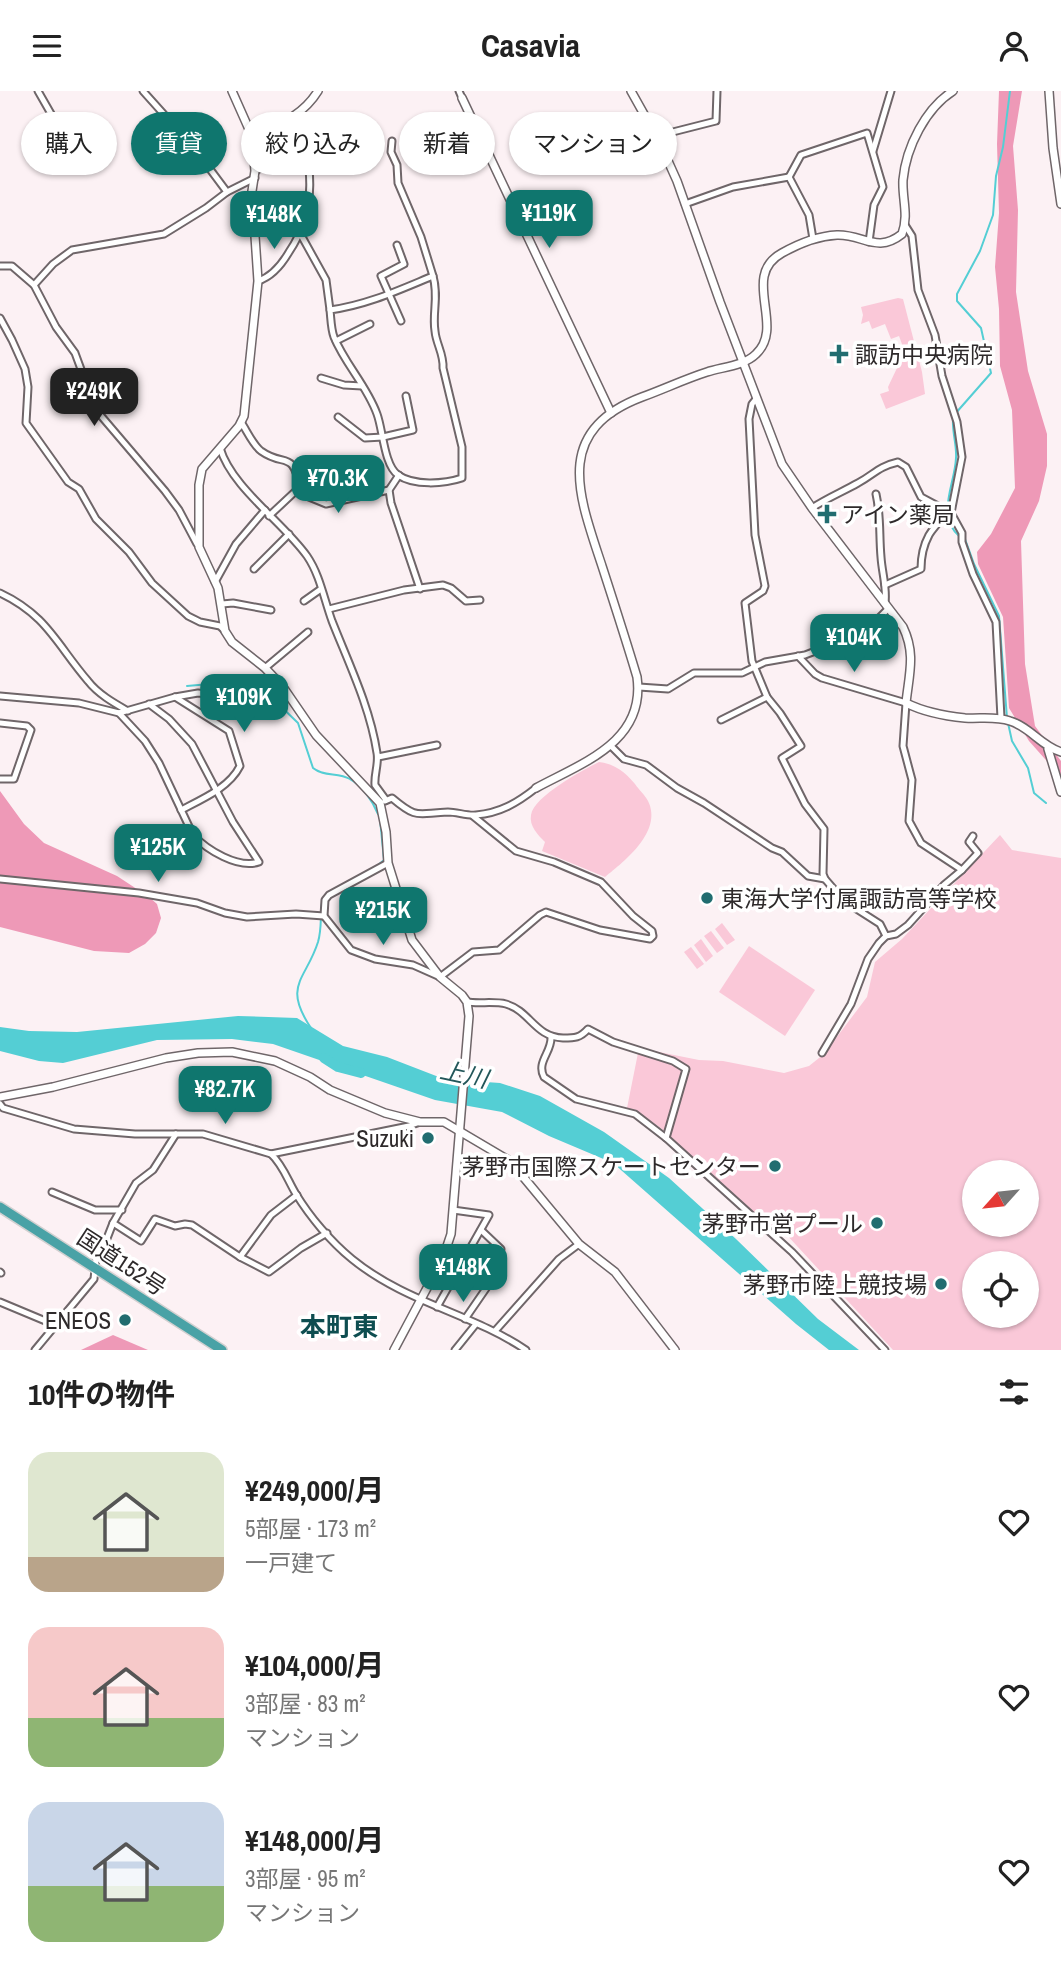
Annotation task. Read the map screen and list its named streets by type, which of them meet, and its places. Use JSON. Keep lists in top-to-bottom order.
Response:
{
  "streets": {
    "highway": ["国道152号"]
  },
  "districts": ["本町東"],
  "water": ["上川"],
  "places": {
    "health": ["諏訪中央病院", "アイン薬局"],
    "other": [
      "東海大学付属諏訪高等学校",
      "Suzuki",
      "茅野市国際スケートセンター",
      "茅野市営プール",
      "茅野市陸上競技場",
      "ENEOS"
    ]
  },
  "north": "bottom left",
  "page": {
    "header": "Casavia",
    "chip": [
      "購入",
      "賃貸",
      "絞り込み",
      "新着",
      "マンション"
    ],
    "price": [
      "¥119K",
      "¥148K",
      "¥249K",
      "¥70.3K",
      "¥104K",
      "¥109K",
      "¥125K",
      "¥215K",
      "¥82.7K",
      "¥148K"
    ],
    "heading": "10件の物件",
    "list": [
      {
        "name": "¥249,000/月",
        "note": "5部屋 · 173 m² · 一戸建て"
      },
      {
        "name": "¥104,000/月",
        "note": "3部屋 · 83 m² · マンション"
      },
      {
        "name": "¥148,000/月",
        "note": "3部屋 · 95 m² · マンション"
      }
    ]
  }
}
